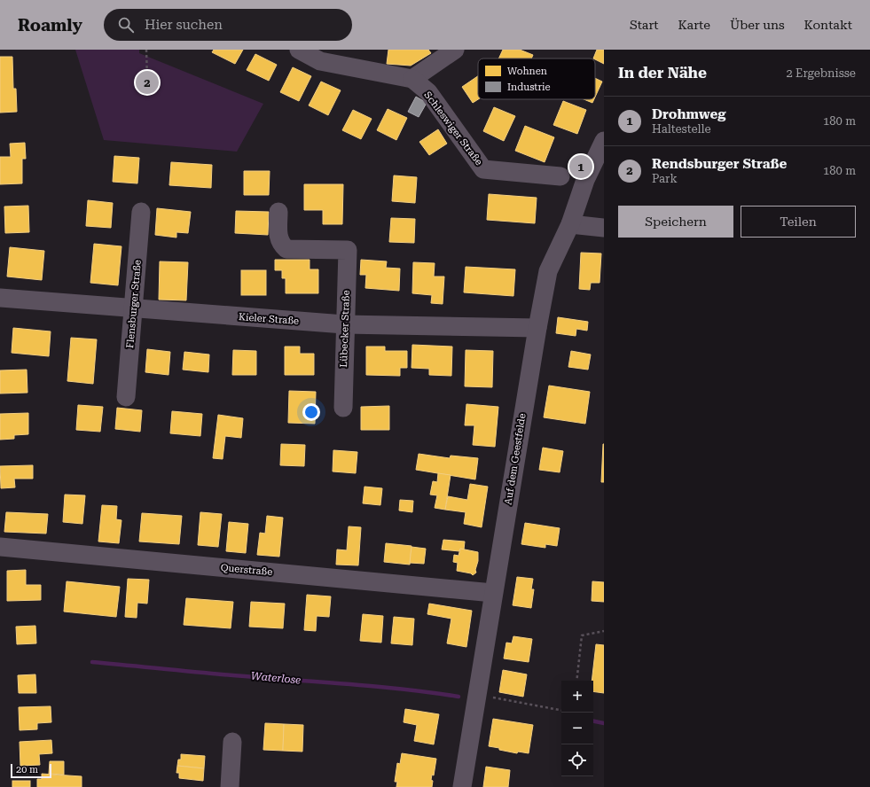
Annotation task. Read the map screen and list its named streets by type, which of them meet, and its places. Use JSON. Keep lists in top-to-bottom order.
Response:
{
  "streets": {
    "street": [
      "Schleswiger Straße",
      "Flensburger Straße",
      "Kieler Straße",
      "Lübecker Straße",
      "Auf dem Geestfelde",
      "Querstraße"
    ]
  },
  "crossings": [
    ["Flensburger Straße", "Kieler Straße"],
    ["Kieler Straße", "Lübecker Straße"],
    ["Kieler Straße", "Auf dem Geestfelde"],
    ["Auf dem Geestfelde", "Querstraße"]
  ],
  "water": ["Waterlose"],
  "legend": ["Wohnen", "Industrie"],
  "scale_bar": "20 m",
  "page": {
    "header": "Roamly",
    "search": "Hier suchen",
    "nav": [
      "Start",
      "Karte",
      "Über uns",
      "Kontakt"
    ],
    "heading": ["In der Nähe", "2 Ergebnisse"],
    "pins": ["2", "1"],
    "list": [
      {
        "mark": "1",
        "name": "Drohmweg",
        "note": "Haltestelle",
        "value": "180 m"
      },
      {
        "mark": "2",
        "name": "Rendsburger Straße",
        "note": "Park",
        "value": "180 m"
      }
    ],
    "buttons": ["Speichern", "Teilen"],
    "map_buttons": ["+", "−"],
    "scale": "20 m"
  }
}
